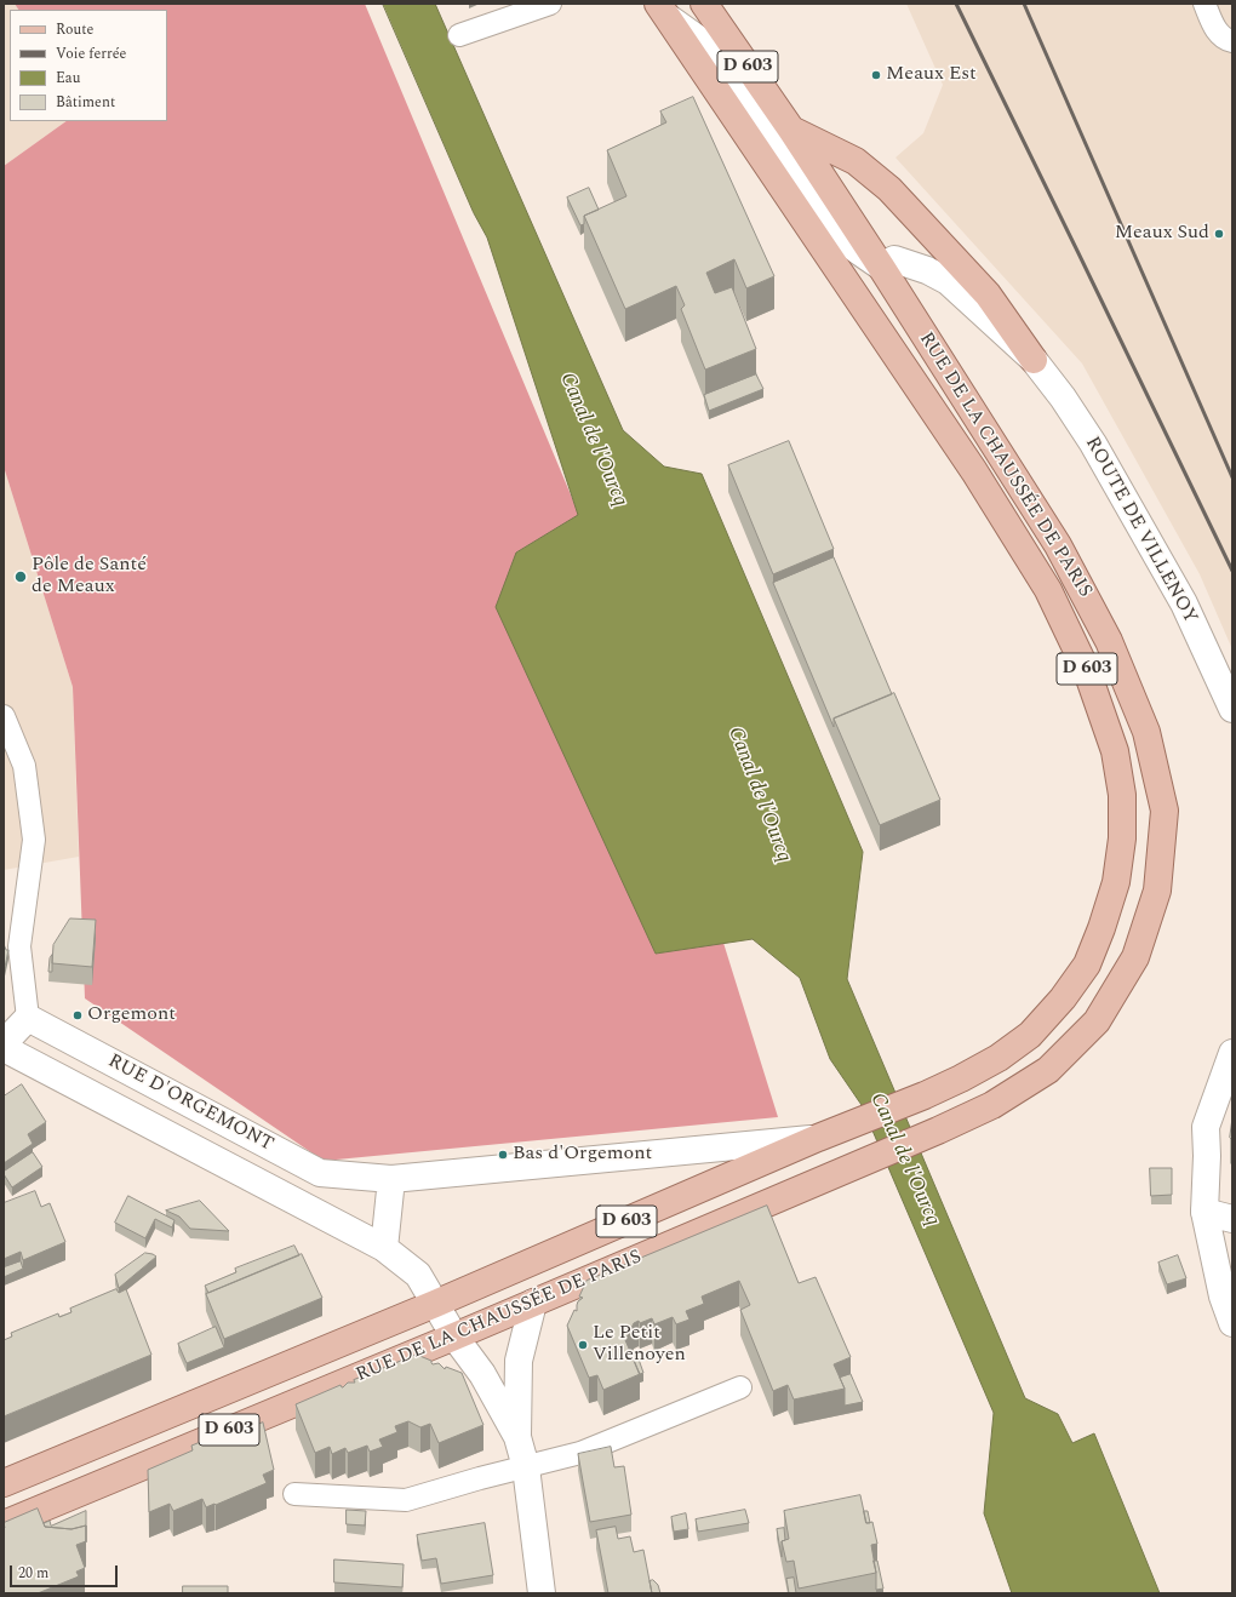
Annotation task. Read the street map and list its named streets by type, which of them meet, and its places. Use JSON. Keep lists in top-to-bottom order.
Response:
{
  "streets": {
    "main road": ["D 603", "RUE DE LA CHAUSSÉE DE PARIS"],
    "street": ["ROUTE DE VILLENOY", "RUE D'ORGEMONT"]
  },
  "crossings": [
    ["D 603", "RUE DE LA CHAUSSÉE DE PARIS"],
    ["RUE DE LA CHAUSSÉE DE PARIS", "ROUTE DE VILLENOY"],
    ["RUE DE LA CHAUSSÉE DE PARIS", "RUE D'ORGEMONT"]
  ],
  "water": ["Canal de l'Ourcq"],
  "places": [
    "Meaux Est",
    "Meaux Sud",
    "Pôle de Santé de Meaux",
    "Orgemont",
    "Bas d'Orgemont",
    "Le Petit Villenoyen"
  ],
  "legend": [
    "Route",
    "Voie ferrée",
    "Eau",
    "Bâtiment"
  ],
  "scale_bar": "20 m"
}
